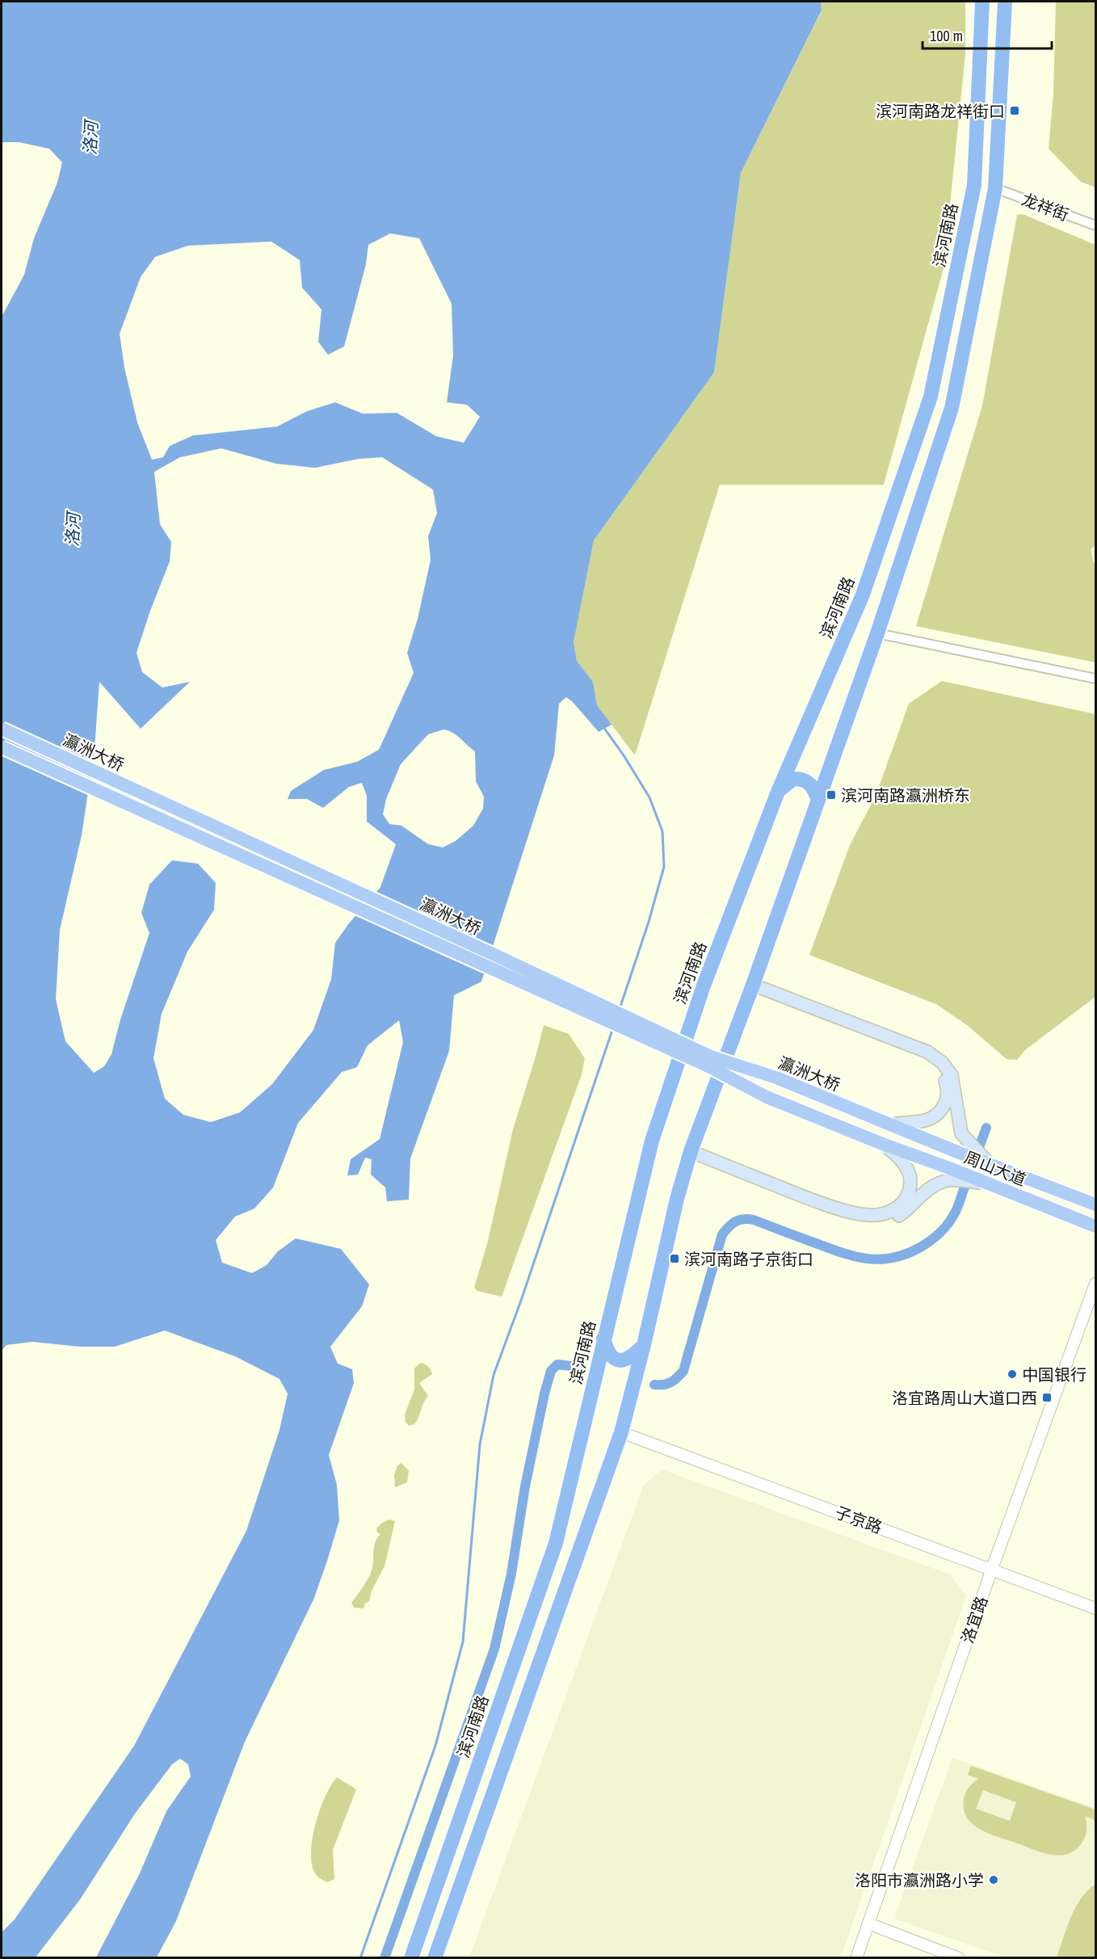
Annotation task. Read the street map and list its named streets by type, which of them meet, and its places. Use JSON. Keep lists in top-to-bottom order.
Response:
{
  "streets": {
    "highway": ["滨河南路"],
    "main road": ["瀛洲大桥", "周山大道"],
    "street": ["龙祥街", "子京路", "洛宜路"]
  },
  "crossings": [
    ["瀛洲大桥", "周山大道"],
    ["子京路", "洛宜路"]
  ],
  "water": ["洛河"],
  "places": {
    "transit": [
      "滨河南路龙祥街口",
      "滨河南路瀛洲桥东",
      "滨河南路子京街口",
      "洛宜路周山大道口西"
    ],
    "other": ["中国银行", "洛阳市瀛洲路小学"]
  },
  "scale_bar": "100 m"
}
